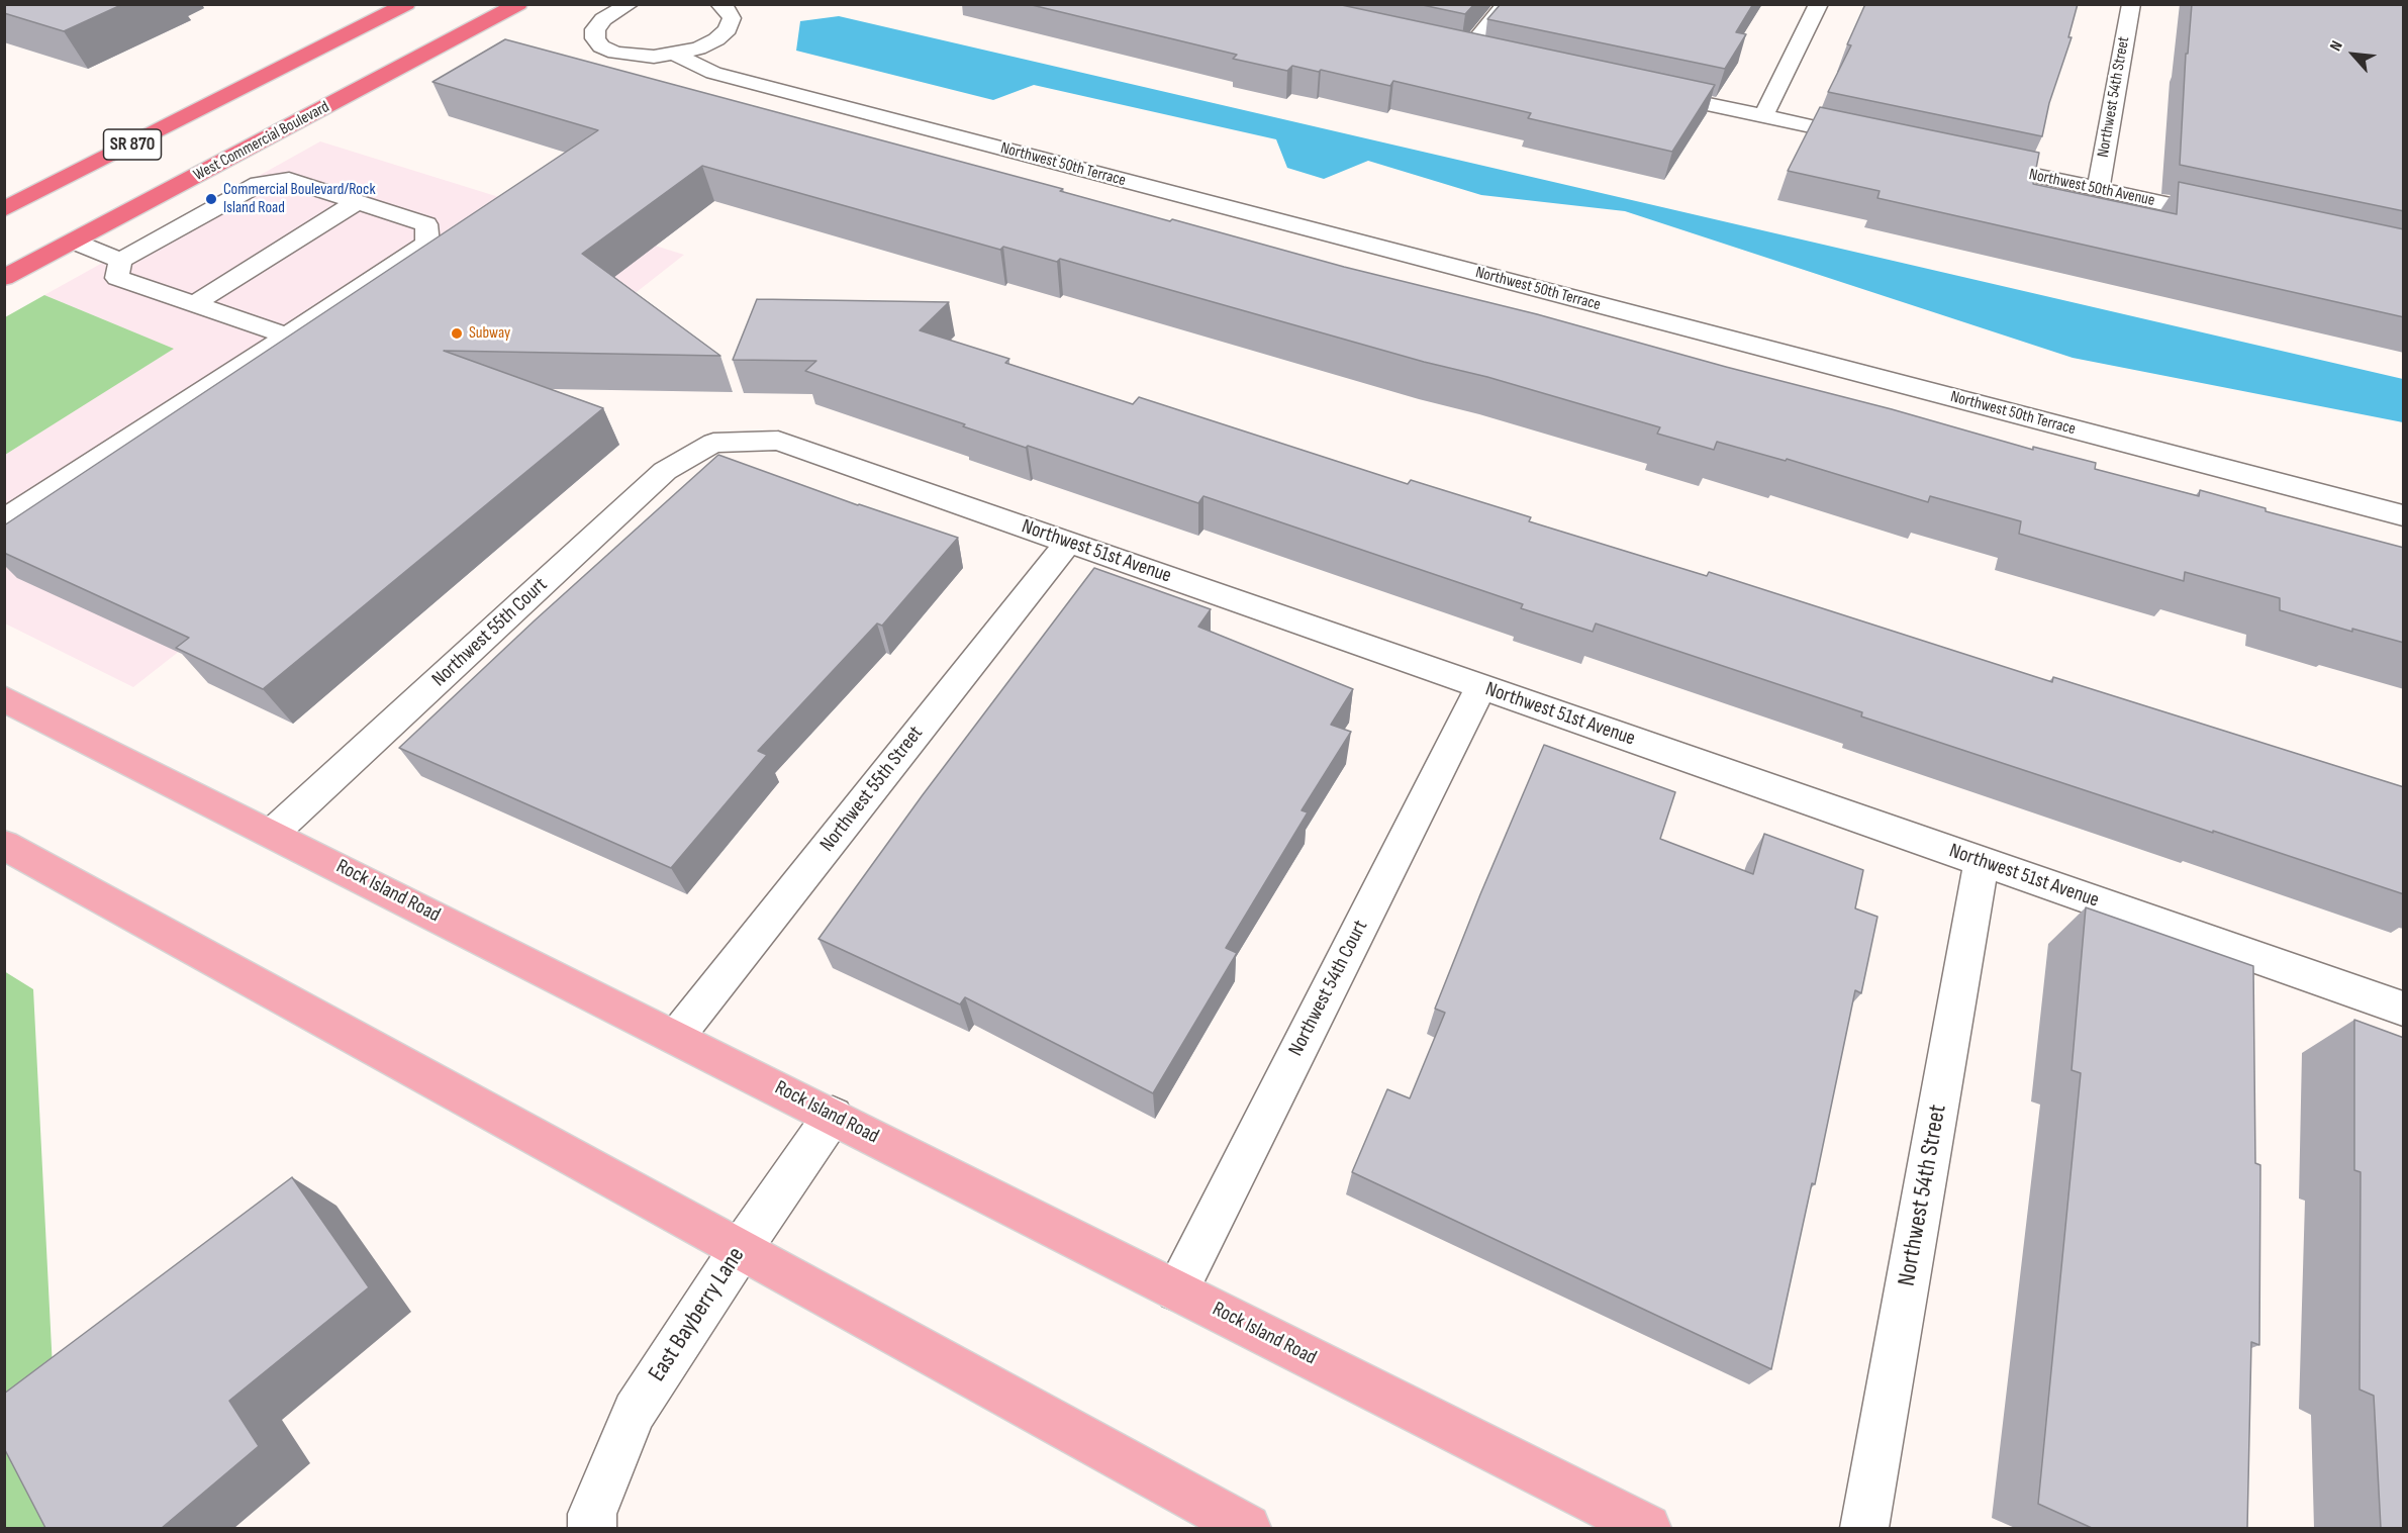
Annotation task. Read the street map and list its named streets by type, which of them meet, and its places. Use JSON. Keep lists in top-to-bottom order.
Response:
{
  "streets": {
    "highway": ["West Commercial Boulevard", "SR 870"],
    "main road": ["Rock Island Road"],
    "street": [
      "Northwest 54th Street",
      "Northwest 50th Terrace",
      "Northwest 50th Avenue",
      "Northwest 51st Avenue",
      "Northwest 55th Court",
      "Northwest 55th Street",
      "Northwest 54th Court",
      "East Bayberry Lane"
    ]
  },
  "crossings": [
    ["Northwest 54th Street", "Northwest 50th Avenue"],
    ["Northwest 54th Street", "Northwest 51st Avenue"],
    ["Northwest 51st Avenue", "Northwest 55th Court"],
    ["Northwest 51st Avenue", "Northwest 55th Street"],
    ["Northwest 51st Avenue", "Northwest 54th Court"],
    ["Northwest 55th Court", "Rock Island Road"],
    ["Northwest 55th Street", "Rock Island Road"],
    ["Rock Island Road", "Northwest 54th Court"],
    ["Rock Island Road", "East Bayberry Lane"]
  ],
  "places": ["Commercial Boulevard/Rock Island Road", "Subway"],
  "north": "top left"
}
